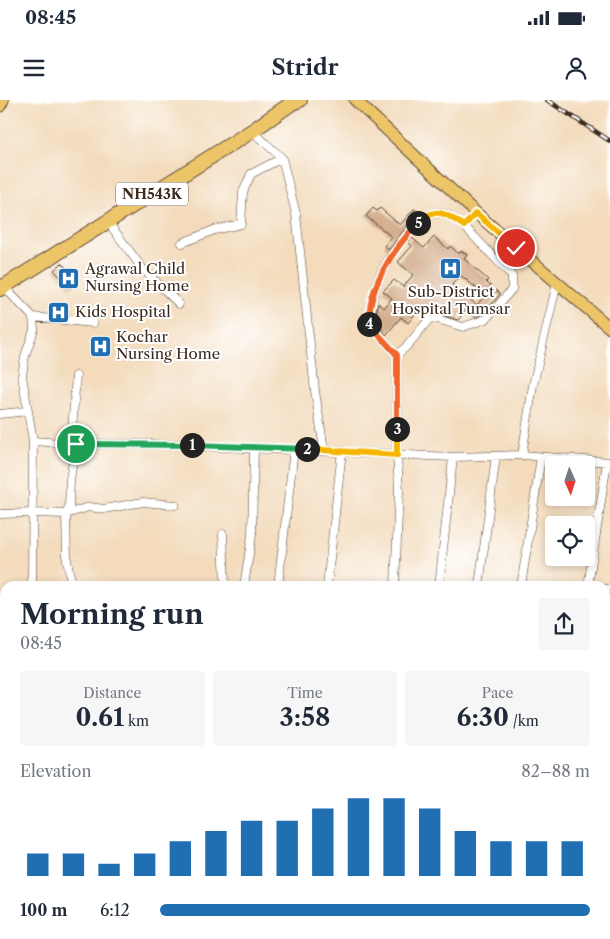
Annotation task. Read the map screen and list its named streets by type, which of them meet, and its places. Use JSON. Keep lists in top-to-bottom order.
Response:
{
  "streets": {
    "highway": ["NH543K"]
  },
  "places": {
    "hospital": [
      "Sub-District Hospital Tumsar",
      "Agrawal Child Nursing Home",
      "Kids Hospital",
      "Kochar Nursing Home"
    ]
  },
  "north": "bottom",
  "page": {
    "status": "08:45",
    "header": "Stridr",
    "pins": [
      "5",
      "4",
      "3",
      "1",
      "2"
    ],
    "heading": ["Morning run", "08:45"],
    "stats": [
      ["Distance", "0.61 km"],
      ["Time", "3:58"],
      ["Pace", "6:30 /km"]
    ],
    "chart": ["Elevation", "82–88 m"],
    "list": [
      {
        "name": "100 m",
        "note": "6:12"
      }
    ]
  }
}
